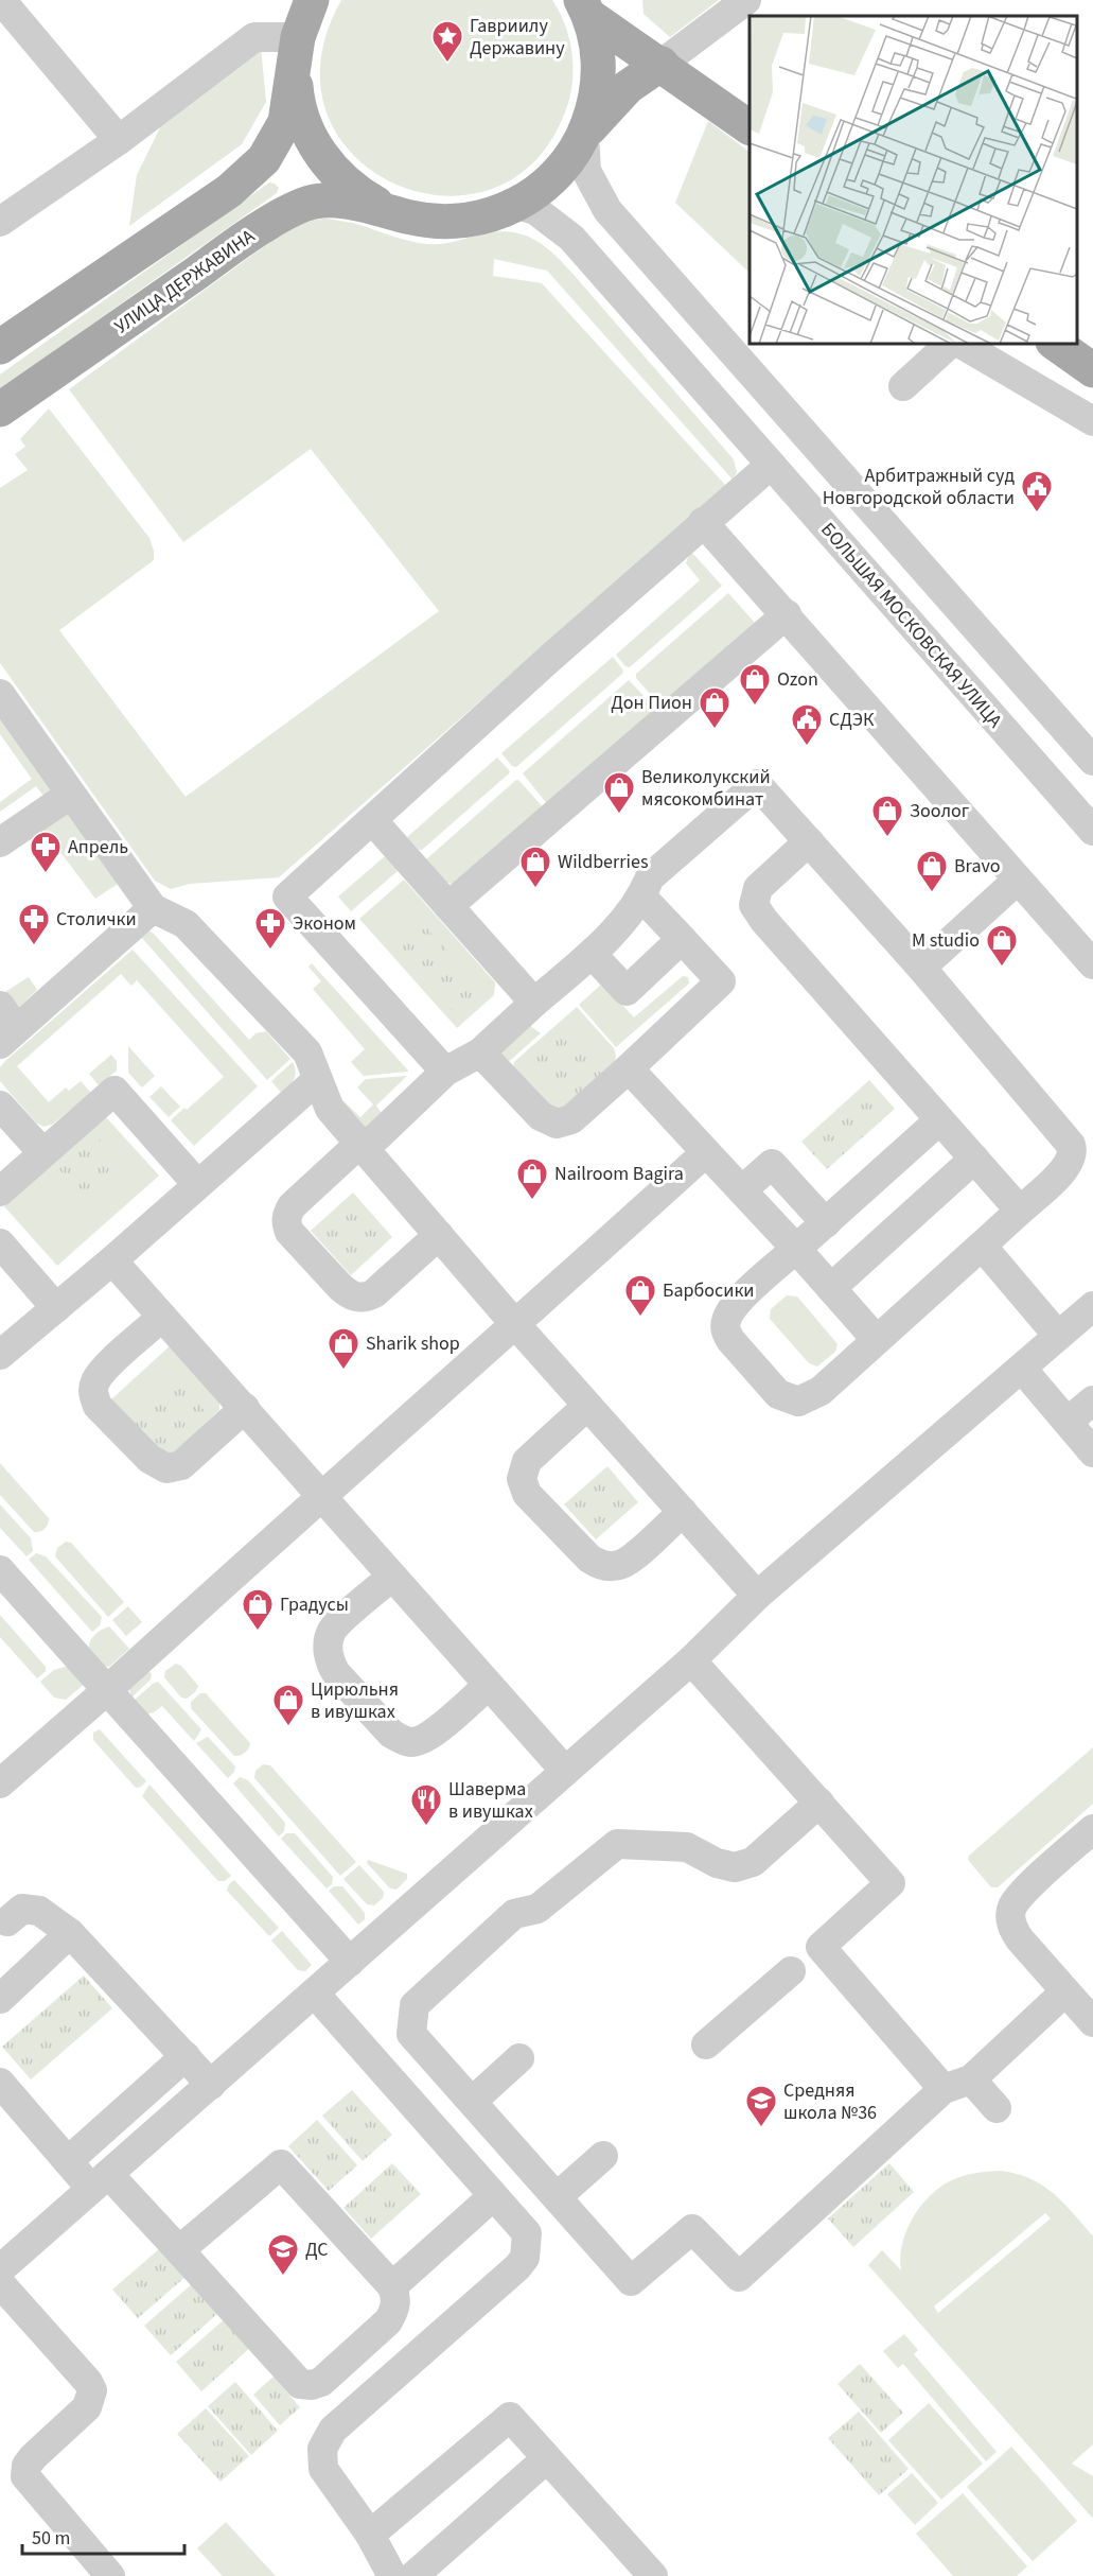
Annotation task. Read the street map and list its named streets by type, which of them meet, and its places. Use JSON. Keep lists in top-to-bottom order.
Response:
{
  "streets": {
    "main road": ["УЛИЦА ДЕРЖАВИНА"],
    "street": ["БОЛЬШАЯ МОСКОВСКАЯ УЛИЦА"]
  },
  "crossings": [
    ["УЛИЦА ДЕРЖАВИНА", "БОЛЬШАЯ МОСКОВСКАЯ УЛИЦА"]
  ],
  "places": {
    "place": ["Гавриилу Державину"],
    "public building": ["Арбитражный суд Новгородской области", "СДЭК"],
    "shop": [
      "Ozon",
      "Дон Пион",
      "Великолукский мясокомбинат",
      "Зоолог",
      "Wildberries",
      "Bravo",
      "M studio",
      "Nailroom Bagira",
      "Барбосики",
      "Sharik shop",
      "Градусы",
      "Цирюльня в ивушках"
    ],
    "pharmacy": ["Апрель", "Столички", "Эконом"],
    "restaurant": ["Шаверма в ивушках"],
    "school or university": ["Средняя школа №36", "ДС"]
  },
  "scale_bar": "50 m"
}
